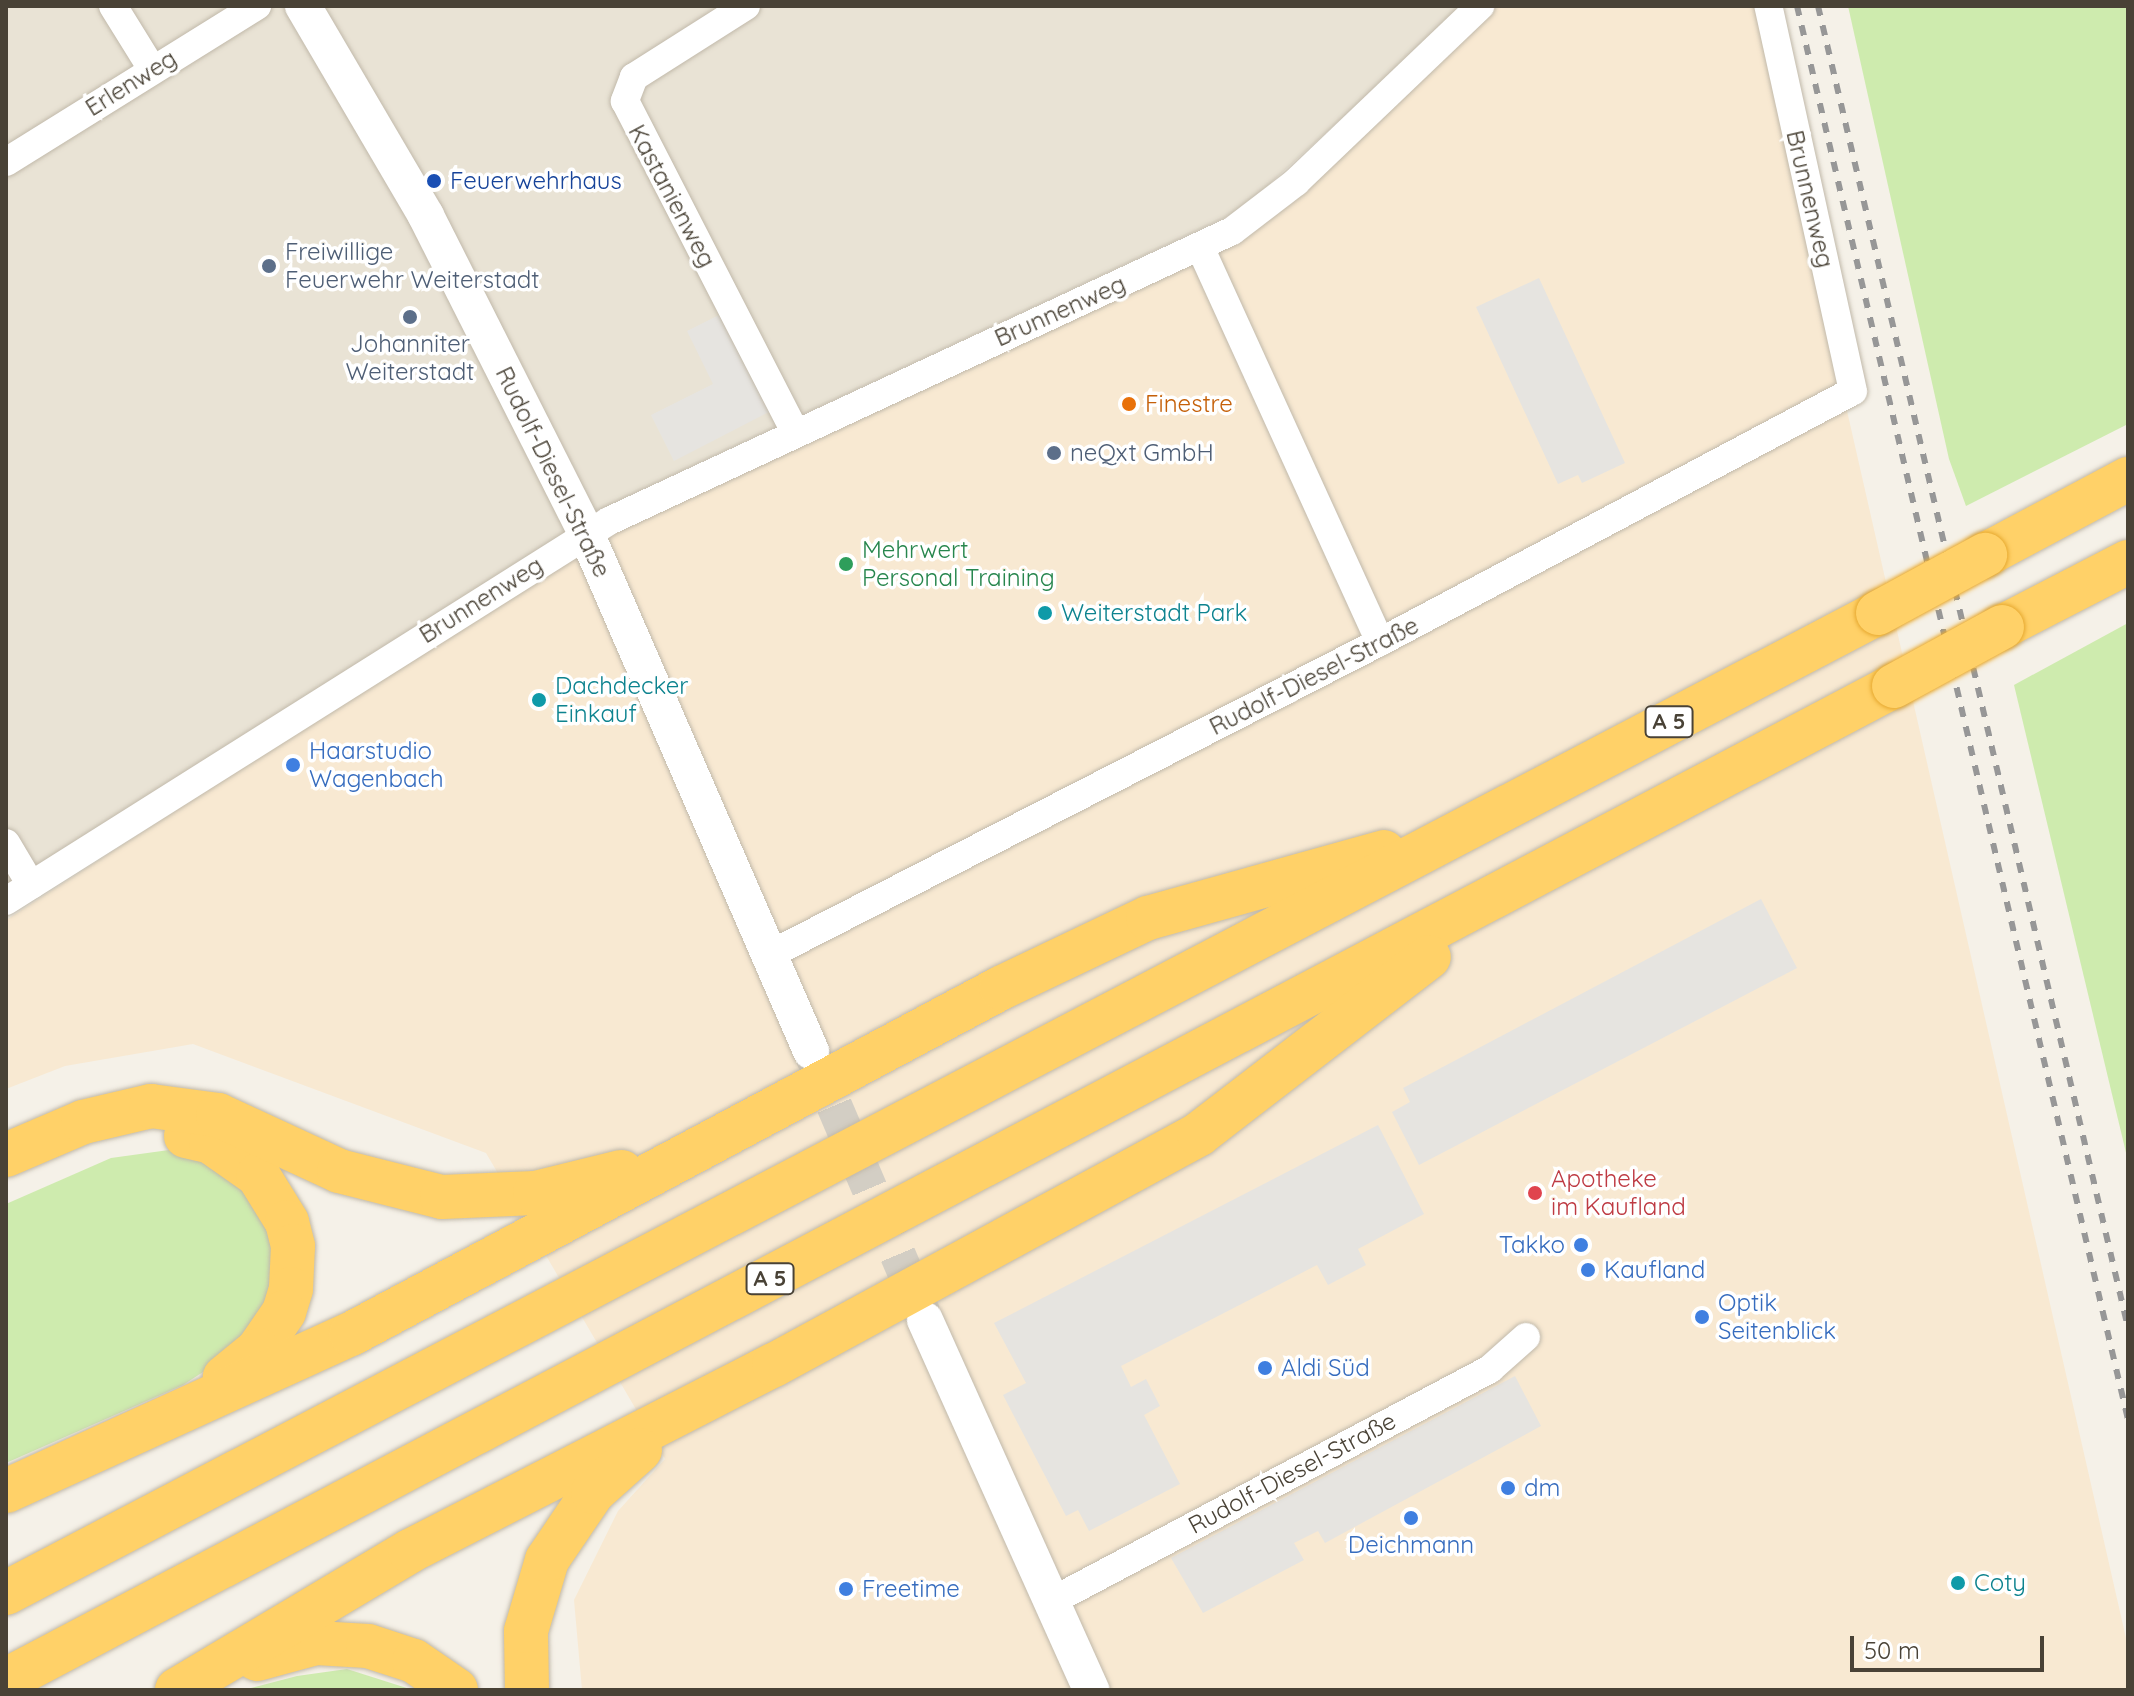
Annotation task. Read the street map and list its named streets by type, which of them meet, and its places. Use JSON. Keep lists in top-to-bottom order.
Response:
{
  "streets": {
    "highway": ["A 5"],
    "street": [
      "Erlenweg",
      "Kastanienweg",
      "Brunnenweg",
      "Rudolf-Diesel-Straße"
    ]
  },
  "crossings": [
    ["Kastanienweg", "Brunnenweg"],
    ["Brunnenweg", "Rudolf-Diesel-Straße"]
  ],
  "places": [
    "Feuerwehrhaus",
    "Freiwillige Feuerwehr Weiterstadt",
    "Johanniter Weiterstadt",
    "Finestre",
    "neQxt GmbH",
    "Mehrwert Personal Training",
    "Weiterstadt Park",
    "Dachdecker Einkauf",
    "Haarstudio Wagenbach",
    "Apotheke im Kaufland",
    "Takko",
    "Kaufland",
    "Optik Seitenblick",
    "Aldi Süd",
    "dm",
    "Deichmann",
    "Coty",
    "Freetime"
  ],
  "scale_bar": "50 m"
}
